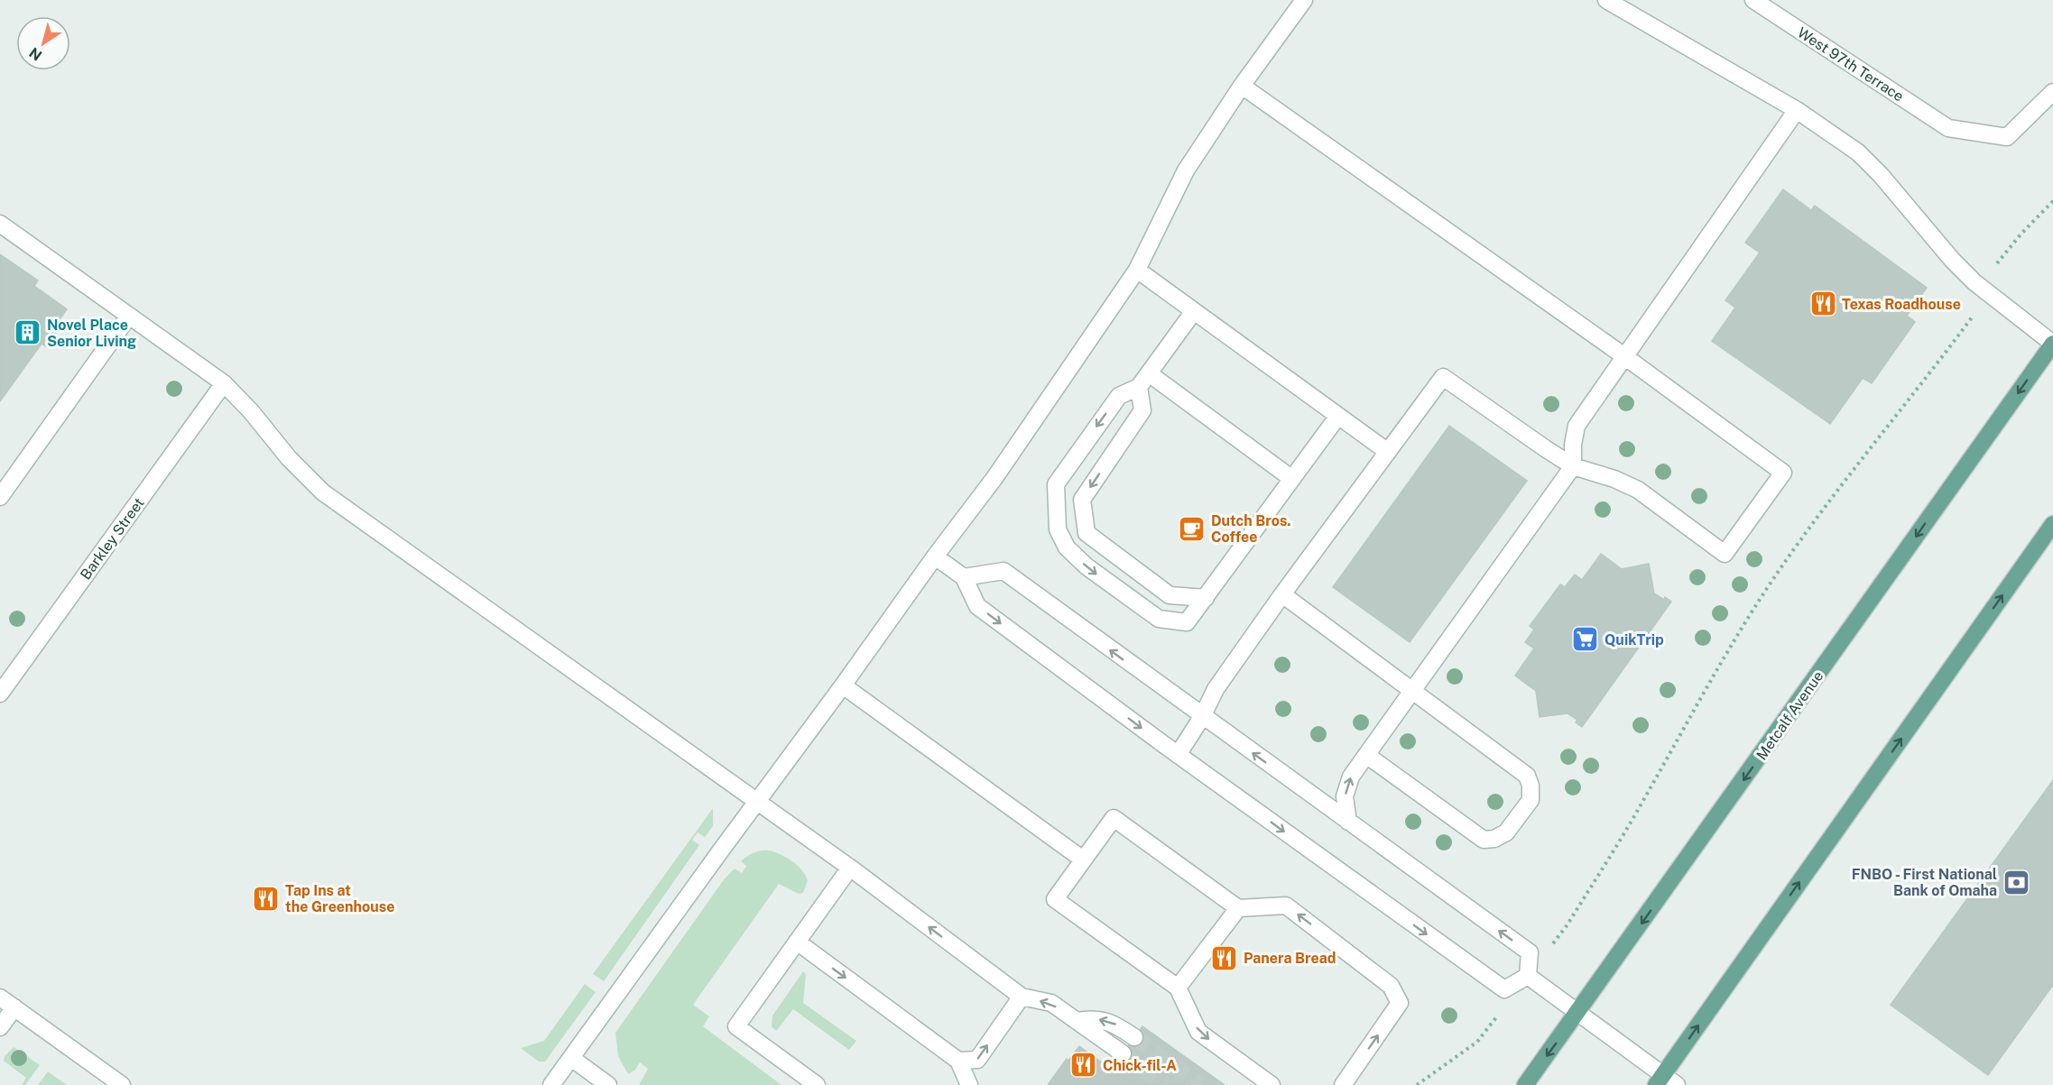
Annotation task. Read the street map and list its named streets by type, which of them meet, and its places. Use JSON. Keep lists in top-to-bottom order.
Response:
{
  "streets": {
    "main road": ["Metcalf Avenue"],
    "street": ["West 97th Terrace", "Barkley Street"]
  },
  "places": {
    "restaurant": [
      "Texas Roadhouse",
      "Tap Ins at the Greenhouse",
      "Panera Bread",
      "Chick-fil-A"
    ],
    "building": ["Novel Place Senior Living"],
    "cafe": ["Dutch Bros. Coffee"],
    "supermarket": ["QuikTrip"],
    "bank": ["FNBO - First National Bank of Omaha"]
  },
  "north": "bottom left"
}
